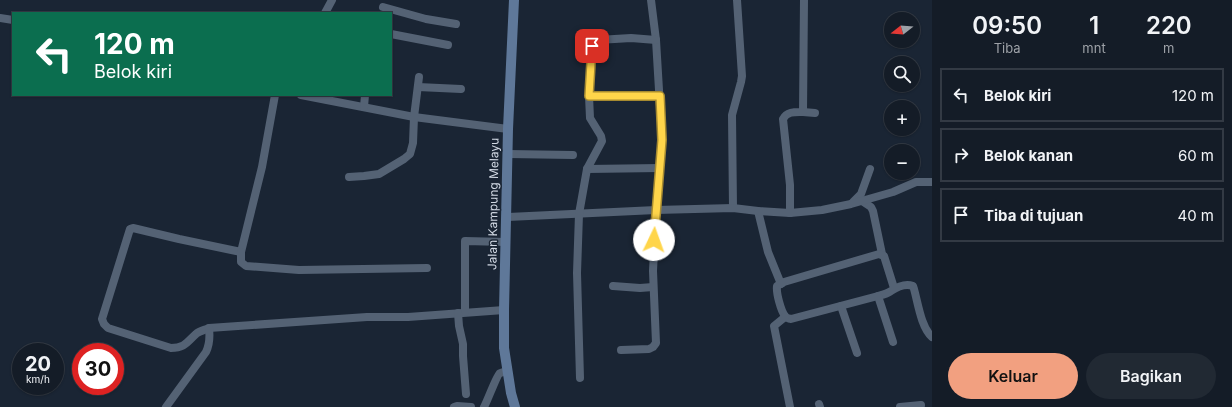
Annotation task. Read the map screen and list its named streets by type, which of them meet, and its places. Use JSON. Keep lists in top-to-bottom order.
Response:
{
  "streets": {
    "main road": ["Jalan Kampung Melayu"]
  },
  "north": "left",
  "page": {
    "eta": [
      "09:50",
      "Tiba",
      "1",
      "mnt",
      "220",
      "m"
    ],
    "map_buttons": ["+", "−"],
    "turn": ["120 m", "Belok kiri"],
    "list": [
      {
        "name": "Belok kiri",
        "value": "120 m"
      },
      {
        "name": "Belok kanan",
        "value": "60 m"
      },
      {
        "name": "Tiba di tujuan",
        "value": "40 m"
      }
    ],
    "speed": "20 km/h",
    "limit": "30",
    "buttons": ["Keluar", "Bagikan"]
  }
}
